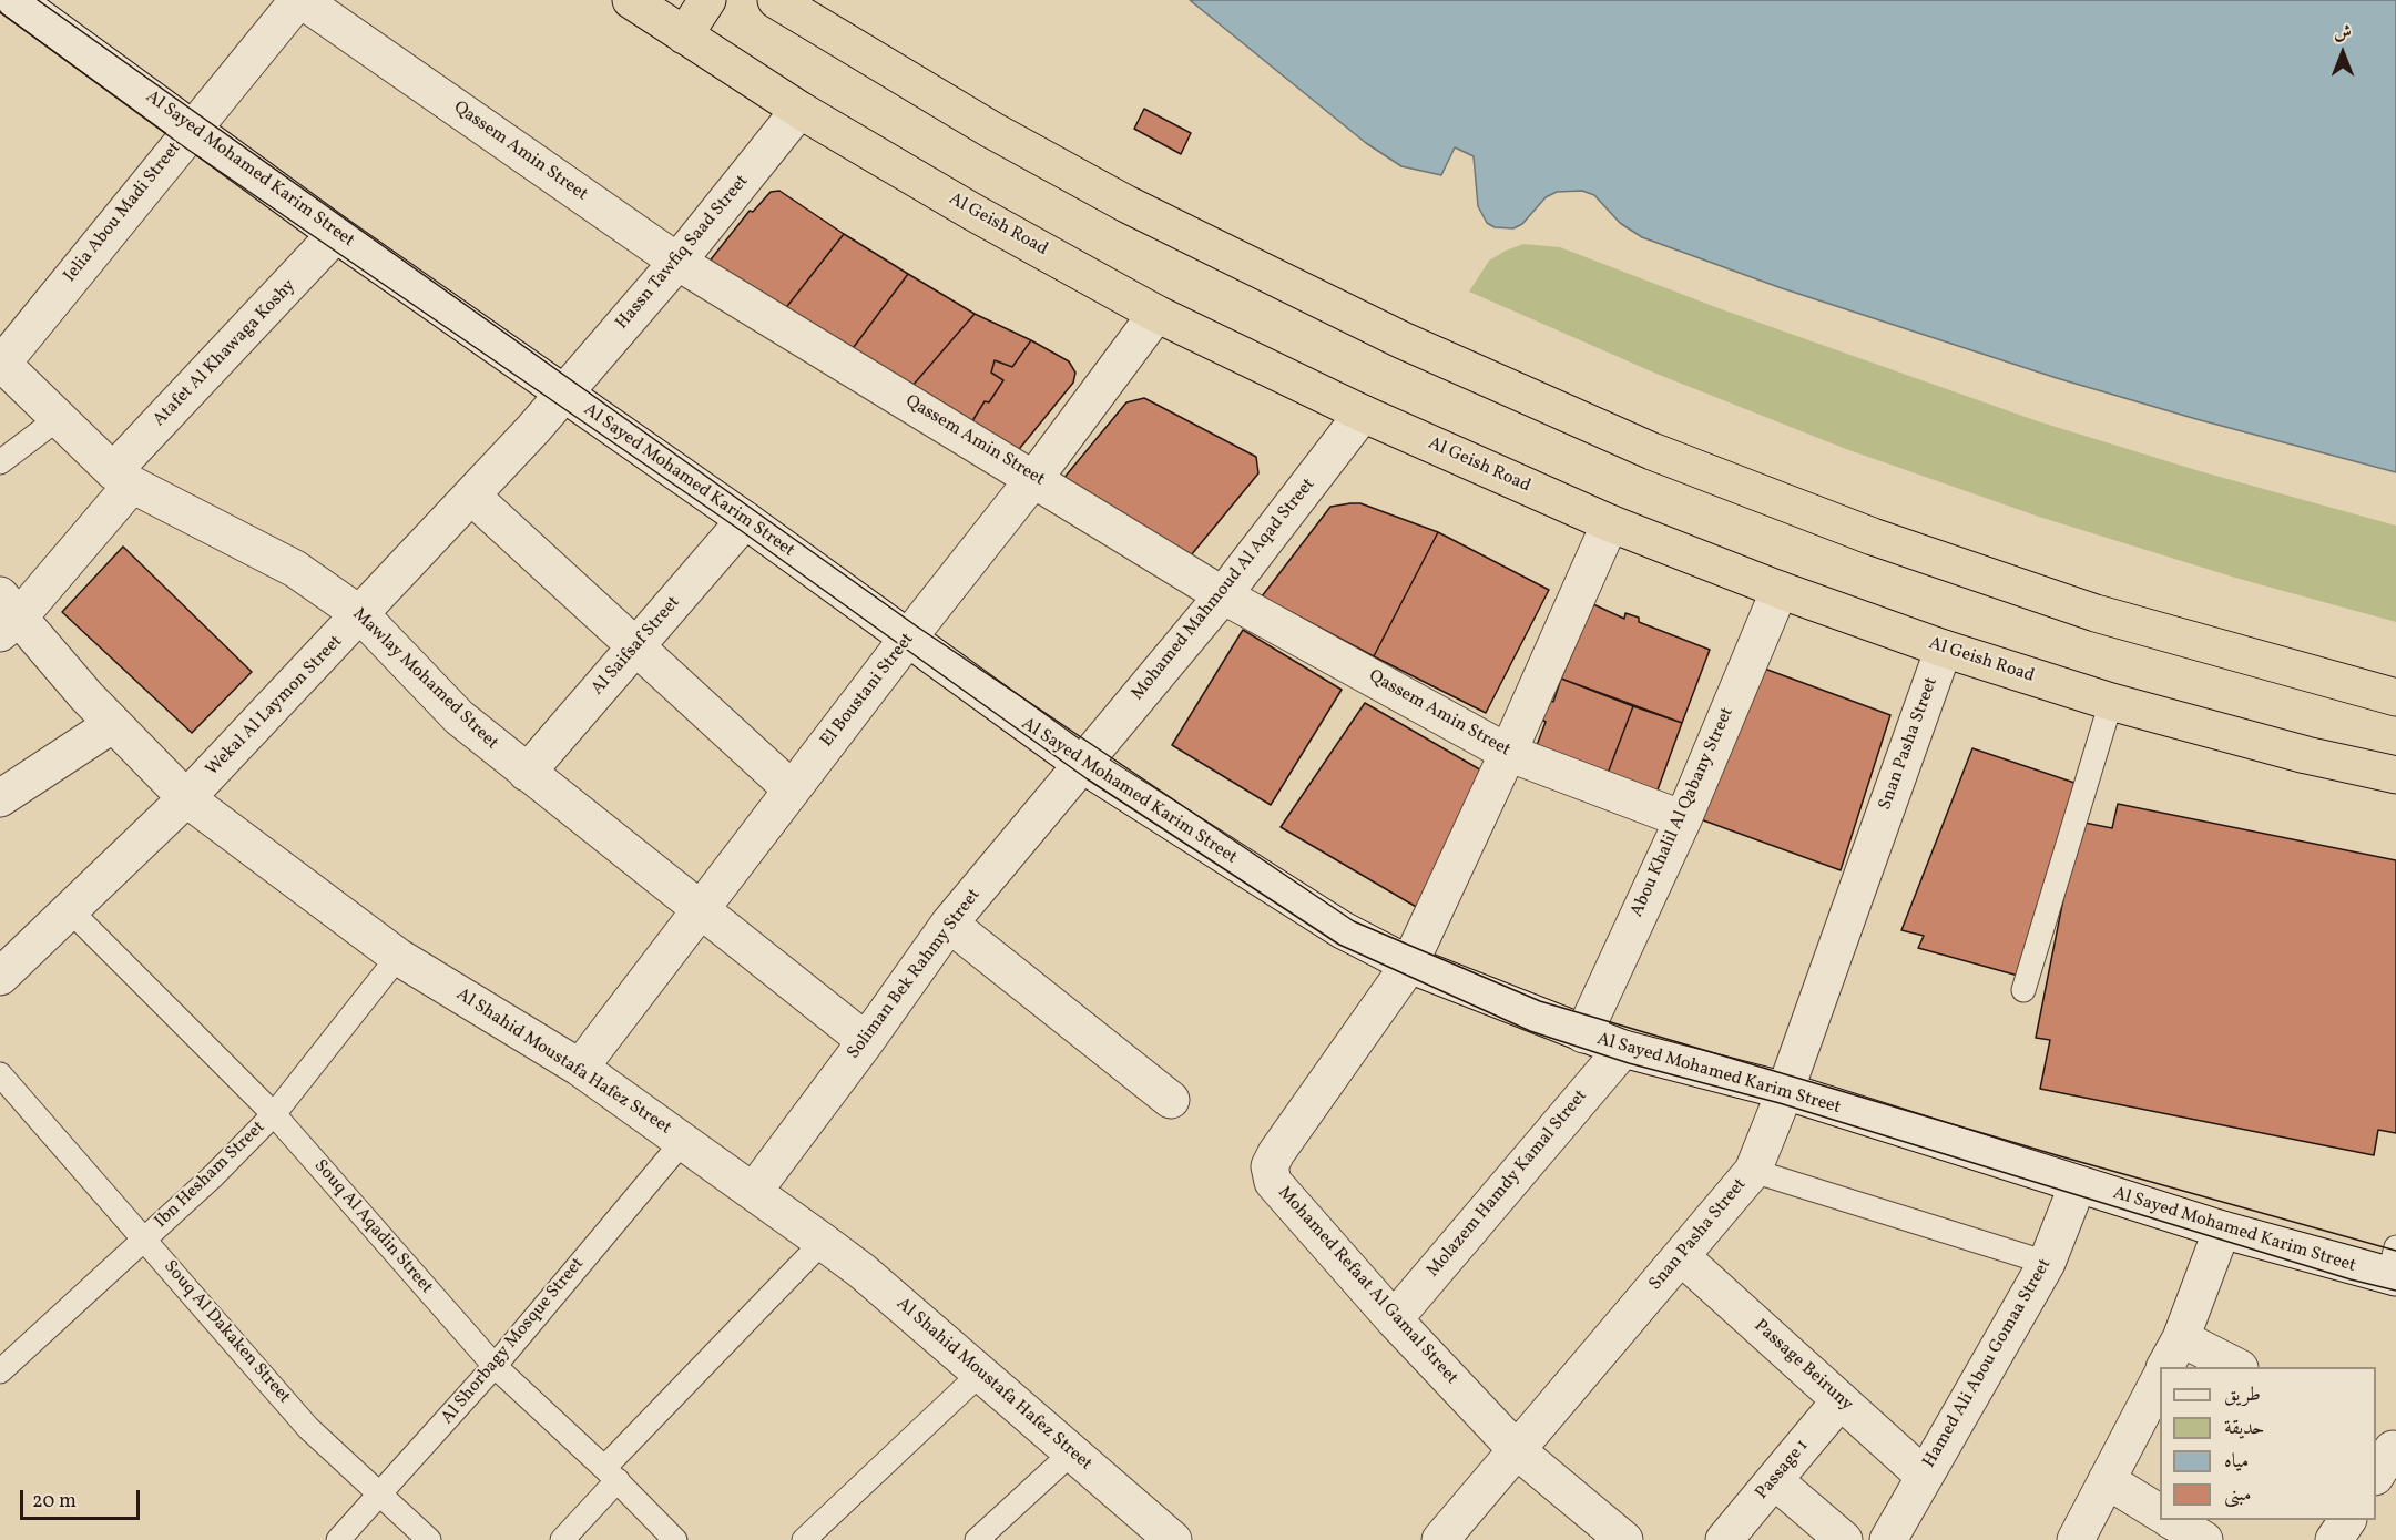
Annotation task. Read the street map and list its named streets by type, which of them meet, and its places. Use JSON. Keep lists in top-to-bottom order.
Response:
{
  "streets": {
    "highway": ["Al Geish Road"],
    "street": [
      "Qassem Amin Street",
      "Al Sayed Mohamed Karim Street",
      "Ielia Abou Madi Street",
      "Hassn Tawfiq Saad Street",
      "Atafet Al Khawaga Koshy",
      "Mohamed Mahmoud Al Aqad Street",
      "Al Saifsaf Street",
      "Mawlay Mohamed Street",
      "El Boustani Street",
      "Wekal Al Laymon Street",
      "Snan Pasha Street",
      "Abou Khalil Al Qabany Street",
      "Soliman Bek Rahmy Street",
      "Al Shahid Moustafa Hafez Street",
      "Molazem Hamdy Kamal Street",
      "Mohamed Refaat Al Gamal Street",
      "Hamed Ali Abou Gomaa Street",
      "Passage Beiruny",
      "Passage 1"
    ],
    "lane": [
      "Ibn Hesham Street",
      "Souq Al Aqadin Street",
      "Souq Al Dakaken Street",
      "Al Shorbagy Mosque Street"
    ]
  },
  "crossings": [
    ["Qassem Amin Street", "Ielia Abou Madi Street"],
    ["Qassem Amin Street", "Hassn Tawfiq Saad Street"],
    ["Qassem Amin Street", "Mohamed Mahmoud Al Aqad Street"],
    ["Qassem Amin Street", "El Boustani Street"],
    ["Qassem Amin Street", "Abou Khalil Al Qabany Street"],
    ["Qassem Amin Street", "Mohamed Refaat Al Gamal Street"],
    ["Al Sayed Mohamed Karim Street", "Ielia Abou Madi Street"],
    ["Al Sayed Mohamed Karim Street", "Hassn Tawfiq Saad Street"],
    ["Al Sayed Mohamed Karim Street", "Atafet Al Khawaga Koshy"],
    ["Al Sayed Mohamed Karim Street", "Mohamed Mahmoud Al Aqad Street"],
    ["Al Sayed Mohamed Karim Street", "Al Saifsaf Street"],
    ["Al Sayed Mohamed Karim Street", "El Boustani Street"],
    ["Al Sayed Mohamed Karim Street", "Wekal Al Laymon Street"],
    ["Al Sayed Mohamed Karim Street", "Snan Pasha Street"],
    ["Al Sayed Mohamed Karim Street", "Abou Khalil Al Qabany Street"],
    ["Al Sayed Mohamed Karim Street", "Soliman Bek Rahmy Street"],
    ["Al Sayed Mohamed Karim Street", "Molazem Hamdy Kamal Street"],
    ["Al Sayed Mohamed Karim Street", "Mohamed Refaat Al Gamal Street"],
    ["Al Sayed Mohamed Karim Street", "Hamed Ali Abou Gomaa Street"],
    ["Ielia Abou Madi Street", "Mawlay Mohamed Street"],
    ["Al Geish Road", "Hassn Tawfiq Saad Street"],
    ["Al Geish Road", "Mohamed Mahmoud Al Aqad Street"],
    ["Al Geish Road", "El Boustani Street"],
    ["Al Geish Road", "Snan Pasha Street"],
    ["Al Geish Road", "Abou Khalil Al Qabany Street"],
    ["Al Geish Road", "Mohamed Refaat Al Gamal Street"],
    ["Hassn Tawfiq Saad Street", "Wekal Al Laymon Street"],
    ["Atafet Al Khawaga Koshy", "Mawlay Mohamed Street"],
    ["Atafet Al Khawaga Koshy", "Al Shahid Moustafa Hafez Street"],
    ["Mohamed Mahmoud Al Aqad Street", "Soliman Bek Rahmy Street"],
    ["Al Saifsaf Street", "Mawlay Mohamed Street"],
    ["Mawlay Mohamed Street", "El Boustani Street"],
    ["Mawlay Mohamed Street", "Wekal Al Laymon Street"],
    ["Mawlay Mohamed Street", "Soliman Bek Rahmy Street"],
    ["El Boustani Street", "Al Shahid Moustafa Hafez Street"],
    ["Wekal Al Laymon Street", "Al Shahid Moustafa Hafez Street"],
    ["Wekal Al Laymon Street", "Souq Al Aqadin Street"],
    ["Snan Pasha Street", "Mohamed Refaat Al Gamal Street"],
    ["Snan Pasha Street", "Passage Beiruny"],
    ["Soliman Bek Rahmy Street", "Al Shahid Moustafa Hafez Street"],
    ["Al Shahid Moustafa Hafez Street", "Ibn Hesham Street"],
    ["Al Shahid Moustafa Hafez Street", "Al Shorbagy Mosque Street"],
    ["Ibn Hesham Street", "Souq Al Aqadin Street"],
    ["Ibn Hesham Street", "Souq Al Dakaken Street"],
    ["Molazem Hamdy Kamal Street", "Mohamed Refaat Al Gamal Street"],
    ["Souq Al Aqadin Street", "Al Shorbagy Mosque Street"],
    ["Souq Al Dakaken Street", "Al Shorbagy Mosque Street"],
    ["Hamed Ali Abou Gomaa Street", "Passage Beiruny"],
    ["Passage Beiruny", "Passage 1"]
  ],
  "legend": [
    "طريق",
    "حديقة",
    "مياه",
    "مبنى"
  ],
  "scale_bar": "20 m",
  "north": "top"
}
